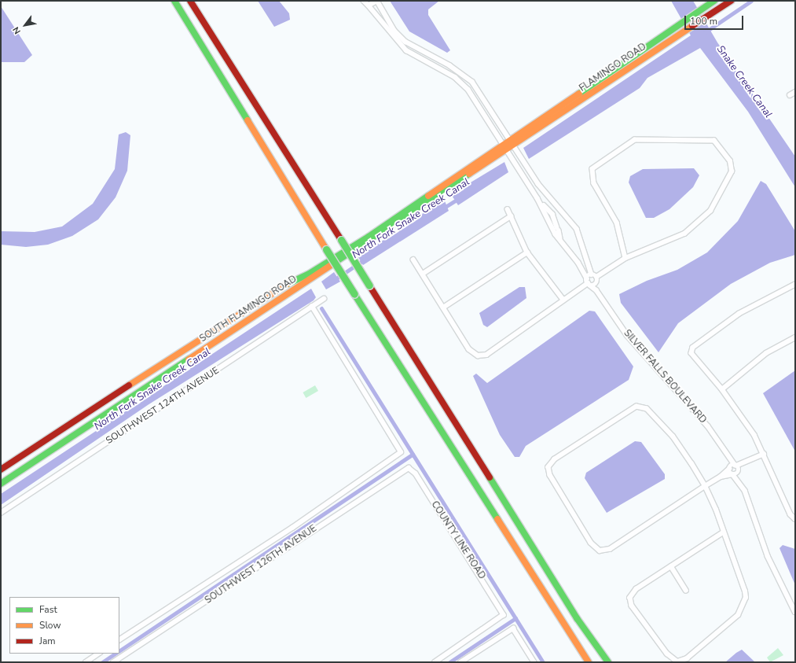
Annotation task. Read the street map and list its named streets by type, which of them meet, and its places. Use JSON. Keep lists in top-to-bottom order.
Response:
{
  "streets": {
    "main road": ["FLAMINGO ROAD", "SOUTH FLAMINGO ROAD"],
    "street": [
      "SILVER FALLS BOULEVARD",
      "SOUTHWEST 124TH AVENUE",
      "COUNTY LINE ROAD",
      "SOUTHWEST 126TH AVENUE"
    ]
  },
  "crossings": [
    ["FLAMINGO ROAD", "SOUTH FLAMINGO ROAD"],
    ["FLAMINGO ROAD", "SILVER FALLS BOULEVARD"],
    ["SOUTHWEST 124TH AVENUE", "SOUTHWEST 126TH AVENUE"],
    ["COUNTY LINE ROAD", "SOUTHWEST 126TH AVENUE"]
  ],
  "water": ["Snake Creek Canal", "North Fork Snake Creek Canal"],
  "legend": ["Fast", "Slow", "Jam"],
  "scale_bar": "100 m",
  "north": "bottom left"
}
